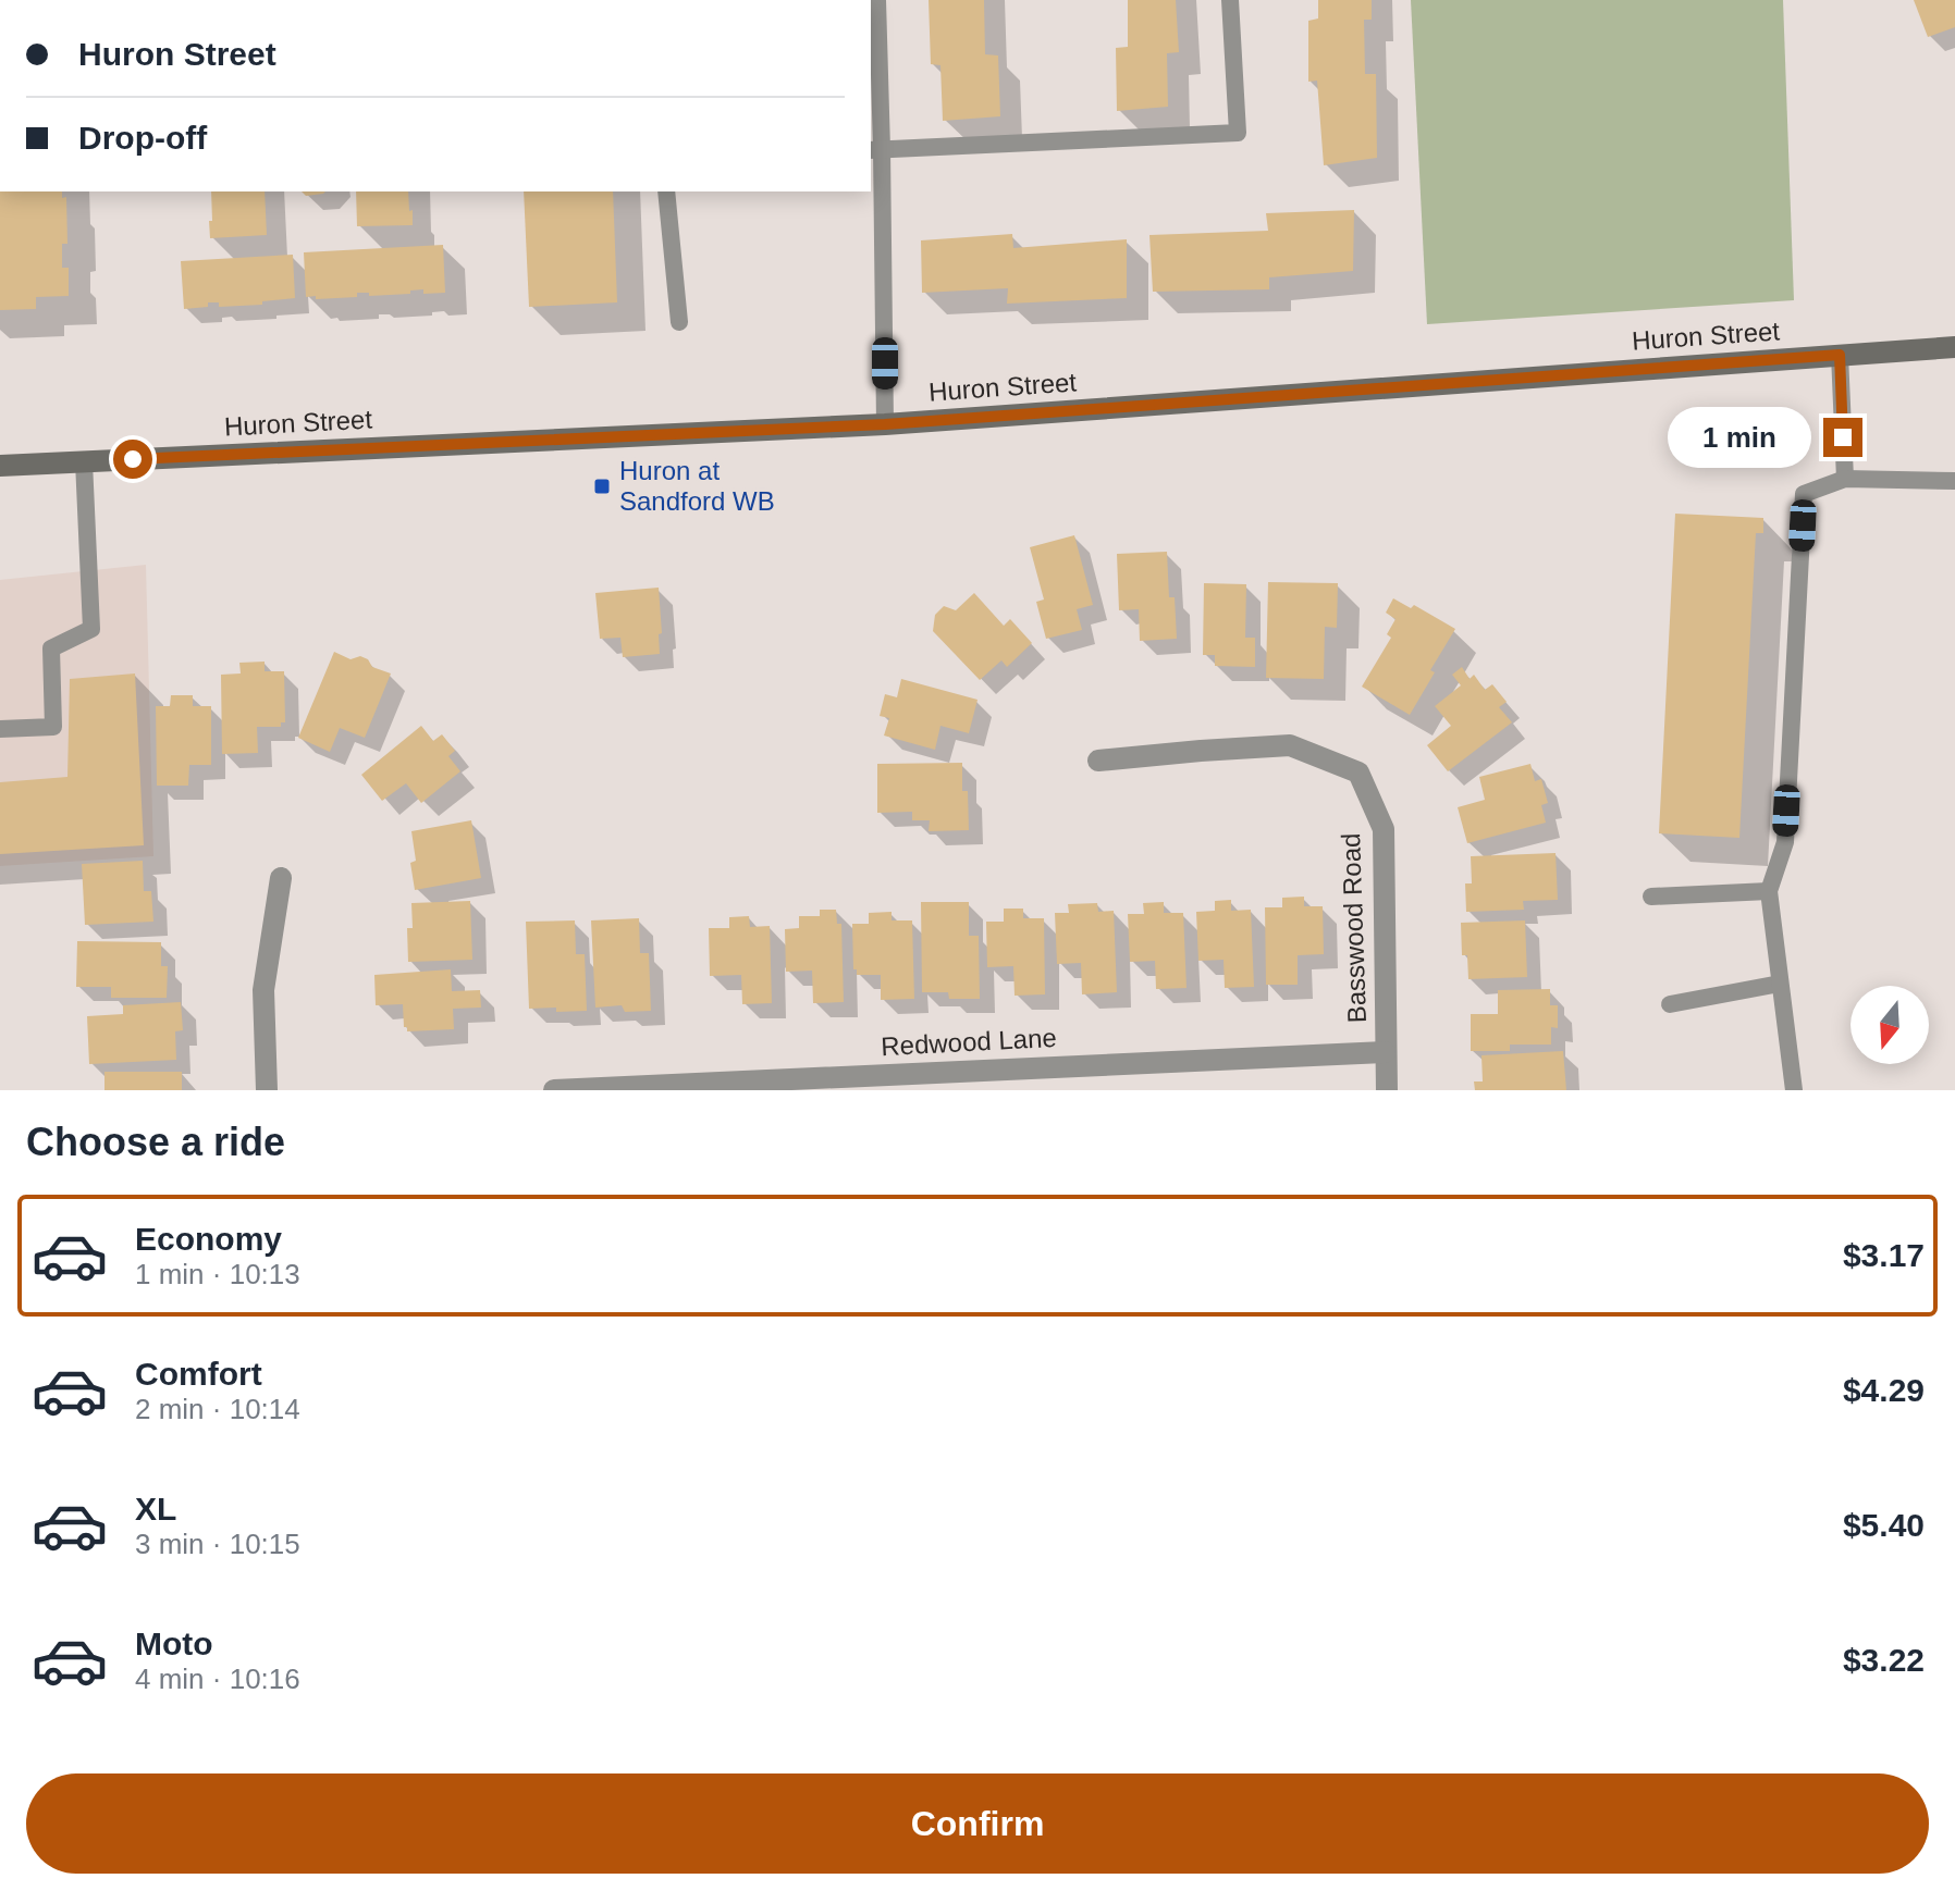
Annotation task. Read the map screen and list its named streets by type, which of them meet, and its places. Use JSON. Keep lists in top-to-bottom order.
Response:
{
  "streets": {
    "main road": ["Huron Street"],
    "street": ["Basswood Road", "Redwood Lane"]
  },
  "crossings": [
    ["Basswood Road", "Redwood Lane"]
  ],
  "places": {
    "transit": ["Huron at Sandford WB"]
  },
  "north": "bottom",
  "page": {
    "banner": ["Huron Street", "Drop-off"],
    "bubble": "1 min",
    "heading": "Choose a ride",
    "list": [
      {
        "name": "Economy",
        "note": "1 min · 10:13",
        "value": "$3.17"
      },
      {
        "name": "Comfort",
        "note": "2 min · 10:14",
        "value": "$4.29"
      },
      {
        "name": "XL",
        "note": "3 min · 10:15",
        "value": "$5.40"
      },
      {
        "name": "Moto",
        "note": "4 min · 10:16",
        "value": "$3.22"
      }
    ],
    "buttons": "Confirm"
  }
}
